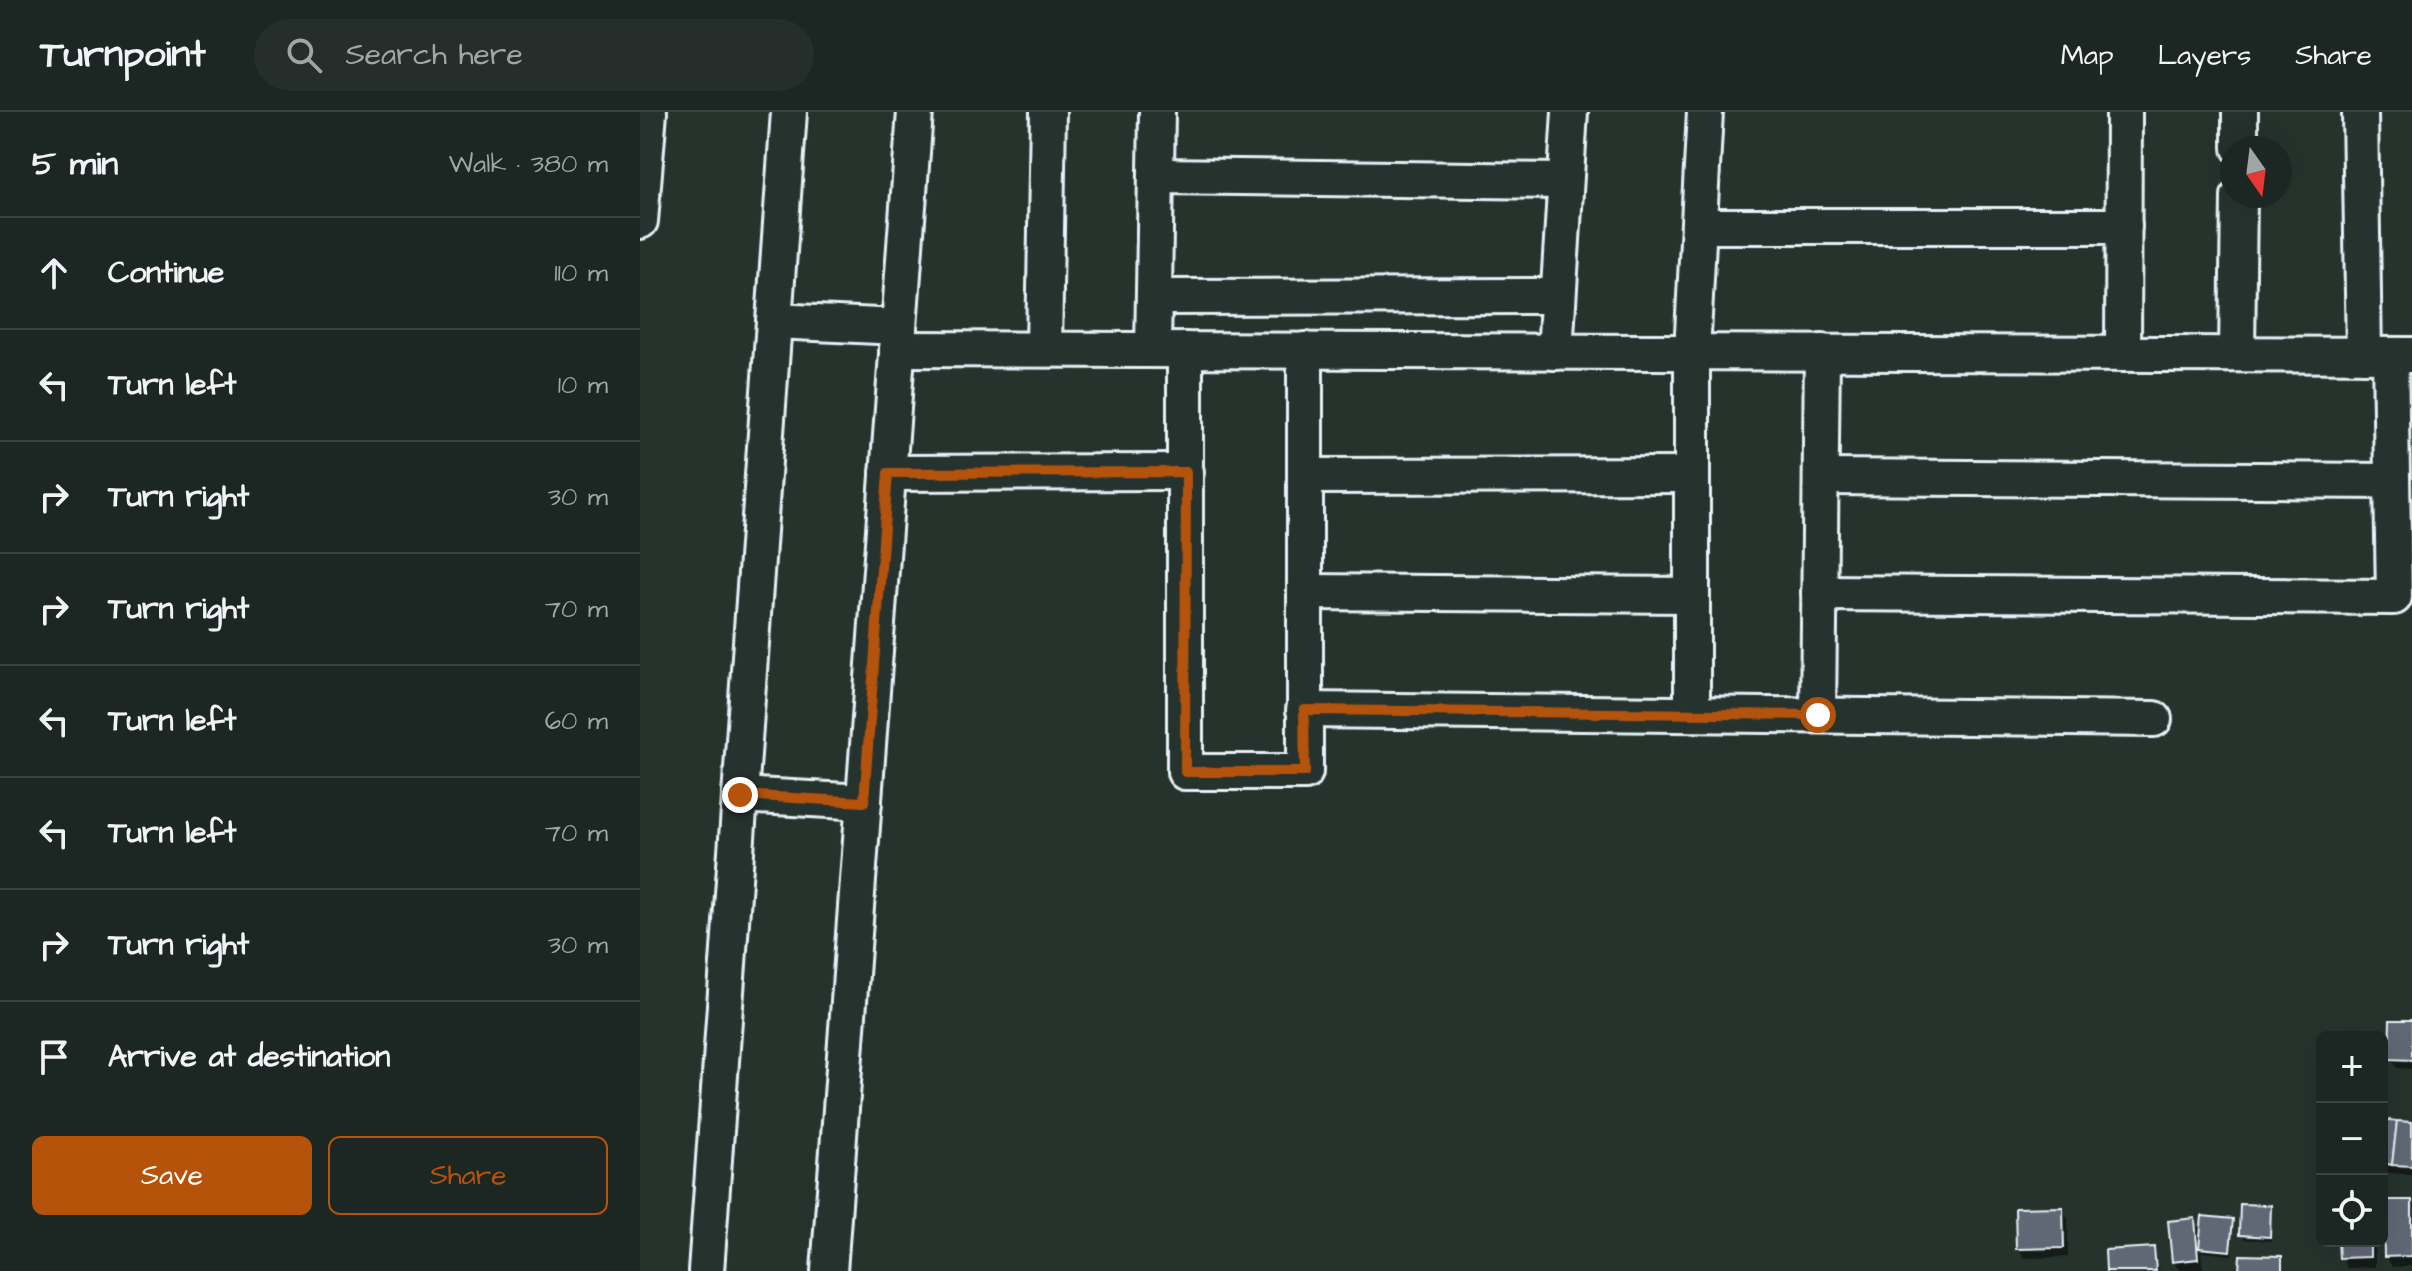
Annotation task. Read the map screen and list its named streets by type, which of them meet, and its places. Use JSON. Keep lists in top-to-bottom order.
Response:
{
  "north": "bottom",
  "page": {
    "header": "Turnpoint",
    "search": "Search here",
    "nav": ["Map", "Layers", "Share"],
    "heading": ["5 min", "Walk · 380 m"],
    "list": [
      ["Continue", "110 m"],
      ["Turn left", "10 m"],
      ["Turn right", "30 m"],
      ["Turn right", "70 m"],
      ["Turn left", "60 m"],
      ["Turn left", "70 m"],
      ["Turn right", "30 m"],
      "Arrive at destination"
    ],
    "map_buttons": ["+", "−"],
    "buttons": ["Save", "Share"]
  }
}
